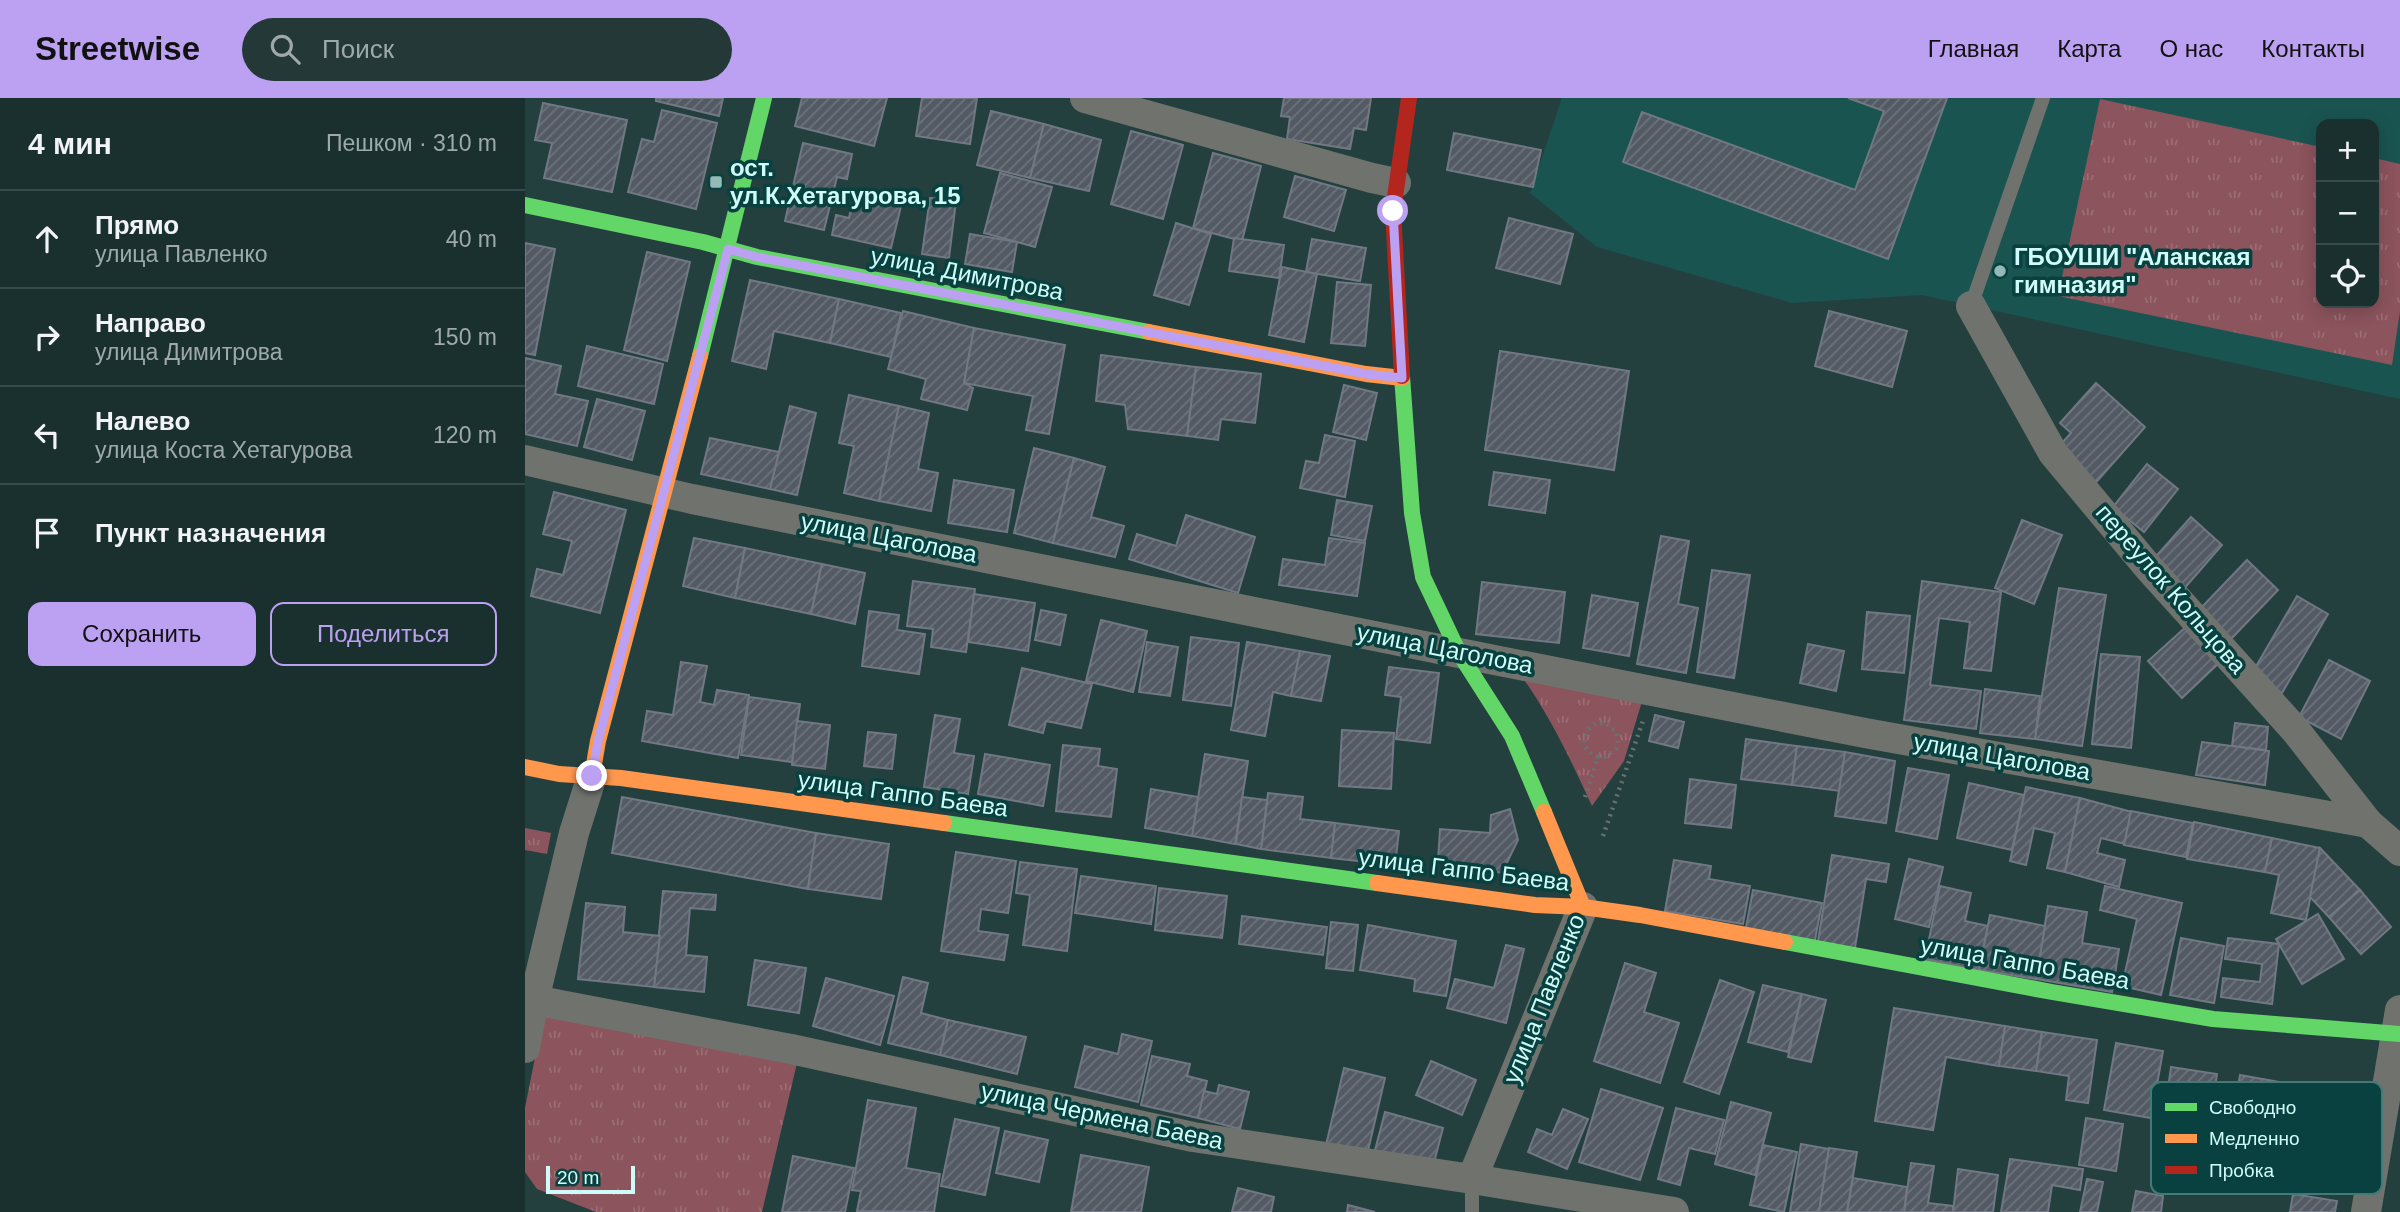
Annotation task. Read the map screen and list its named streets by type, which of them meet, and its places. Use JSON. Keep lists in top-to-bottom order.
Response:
{
  "streets": {
    "main road": ["улица Димитрова", "улица Гаппо Баева", "улица Павленко"],
    "street": ["улица Цаголова", "переулок Кольцова", "улица Чермена Баева"]
  },
  "crossings": [
    ["улица Димитрова", "улица Павленко"],
    ["улица Цаголова", "переулок Кольцова"],
    ["улица Цаголова", "улица Павленко"],
    ["улица Гаппо Баева", "улица Павленко"],
    ["улица Павленко", "улица Чермена Баева"]
  ],
  "places": {
    "transit": ["ост. ул.К.Хетагурова, 15"],
    "other": ["ГБОУШИ \"Аланская гимназия\""]
  },
  "legend": ["Свободно", "Медленно", "Пробка"],
  "scale_bar": "20 m",
  "page": {
    "header": "Streetwise",
    "search": "Поиск",
    "nav": [
      "Главная",
      "Карта",
      "О нас",
      "Контакты"
    ],
    "heading": ["4 мин", "Пешком · 310 m"],
    "map_buttons": ["+", "−"],
    "list": [
      ["Прямо", "улица Павленко", "40 m"],
      ["Направо", "улица Димитрова", "150 m"],
      ["Налево", "улица Коста Хетагурова", "120 m"],
      "Пункт назначения"
    ],
    "buttons": ["Сохранить", "Поделиться"],
    "scale": "20 m"
  }
}
